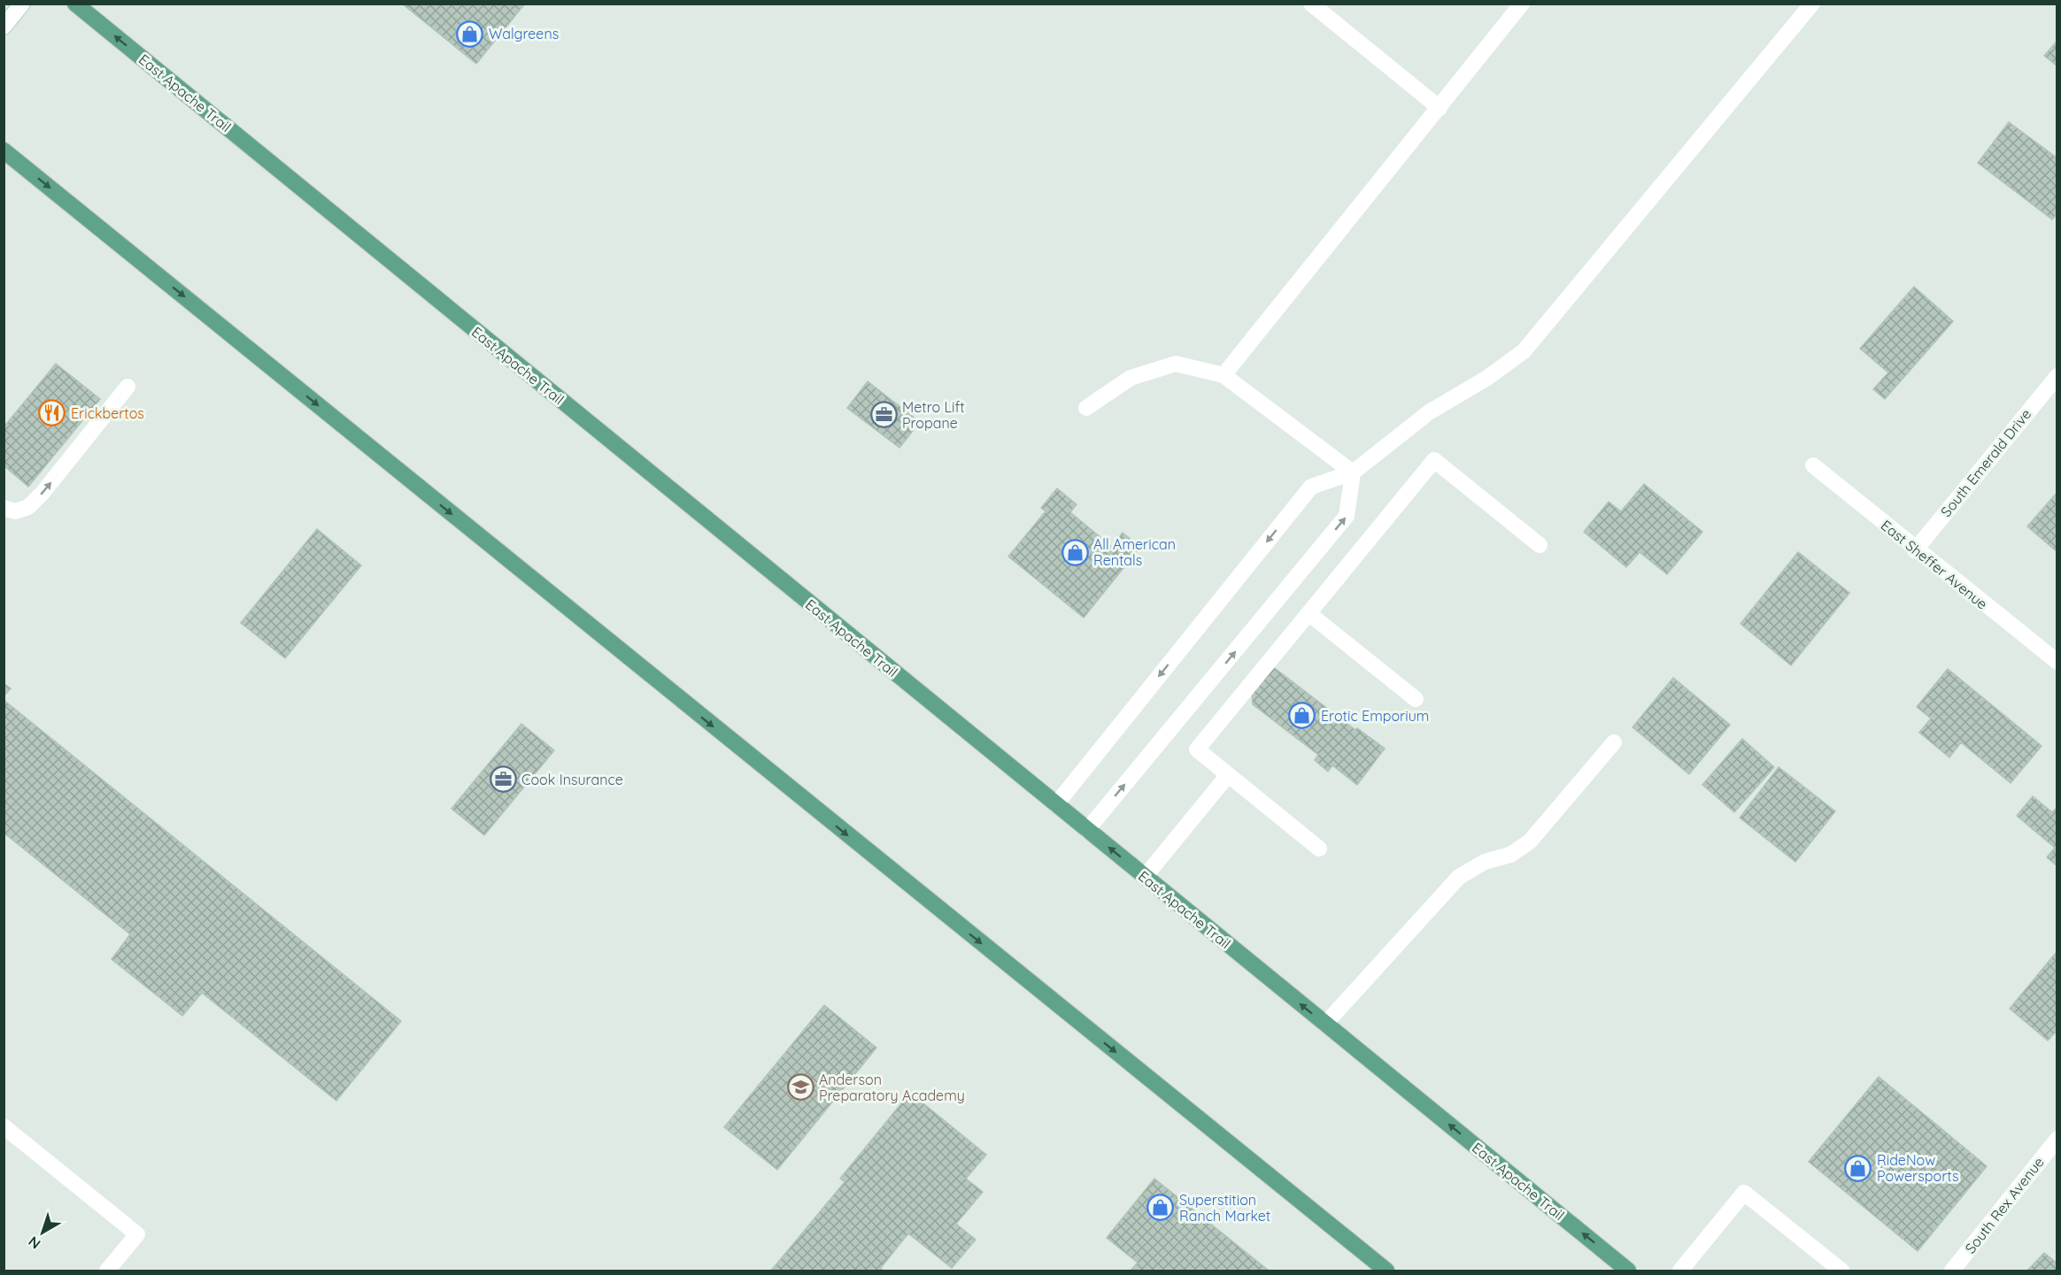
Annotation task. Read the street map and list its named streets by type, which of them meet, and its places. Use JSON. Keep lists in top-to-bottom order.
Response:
{
  "streets": {
    "main road": ["East Apache Trail"],
    "street": ["South Emerald Drive", "East Sheffer Avenue", "South Rex Avenue"]
  },
  "crossings": [
    ["South Emerald Drive", "East Sheffer Avenue"]
  ],
  "one_way": ["East Apache Trail"],
  "places": {
    "shop": [
      "Walgreens",
      "All American Rentals",
      "Erotic Emporium",
      "RideNow Powersports",
      "Superstition Ranch Market"
    ],
    "restaurant": ["Erickbertos"],
    "office": ["Metro Lift Propane", "Cook Insurance"],
    "school or university": ["Anderson Preparatory Academy"]
  },
  "north": "bottom left"
}
